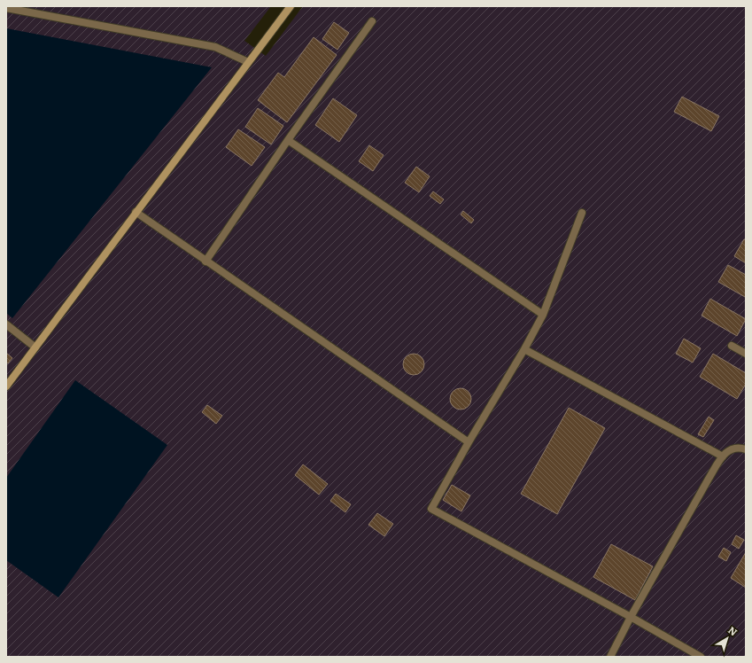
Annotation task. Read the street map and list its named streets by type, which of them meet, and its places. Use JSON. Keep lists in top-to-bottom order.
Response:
{
  "north": "top right"
}
